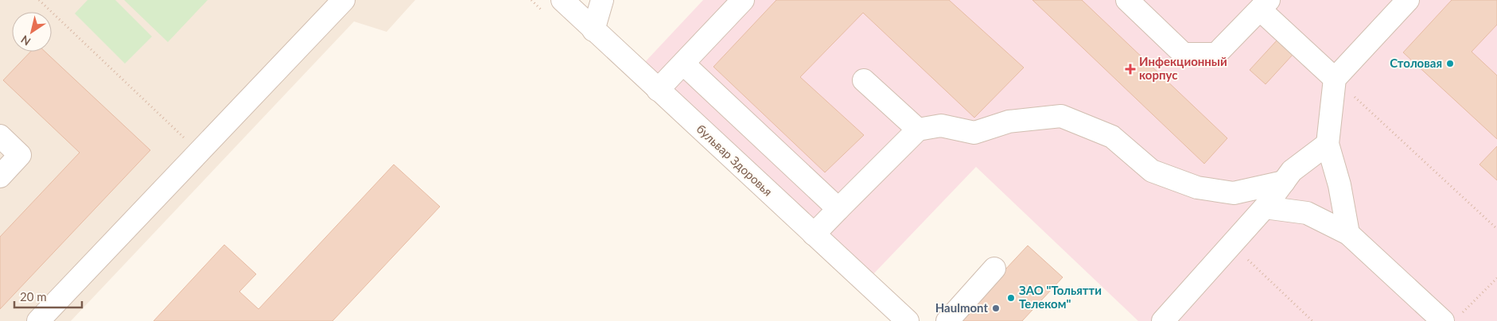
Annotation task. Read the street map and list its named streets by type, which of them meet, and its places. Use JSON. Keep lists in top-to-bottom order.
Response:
{
  "streets": {
    "street": ["бульвар Здоровья"]
  },
  "places": {
    "other": ["Столовая", "ЗАО \"Тольятти Телеком\"", "Haulmont"],
    "health": ["Инфекционный корпус"]
  },
  "scale_bar": "20 m",
  "north": "bottom left"
}
